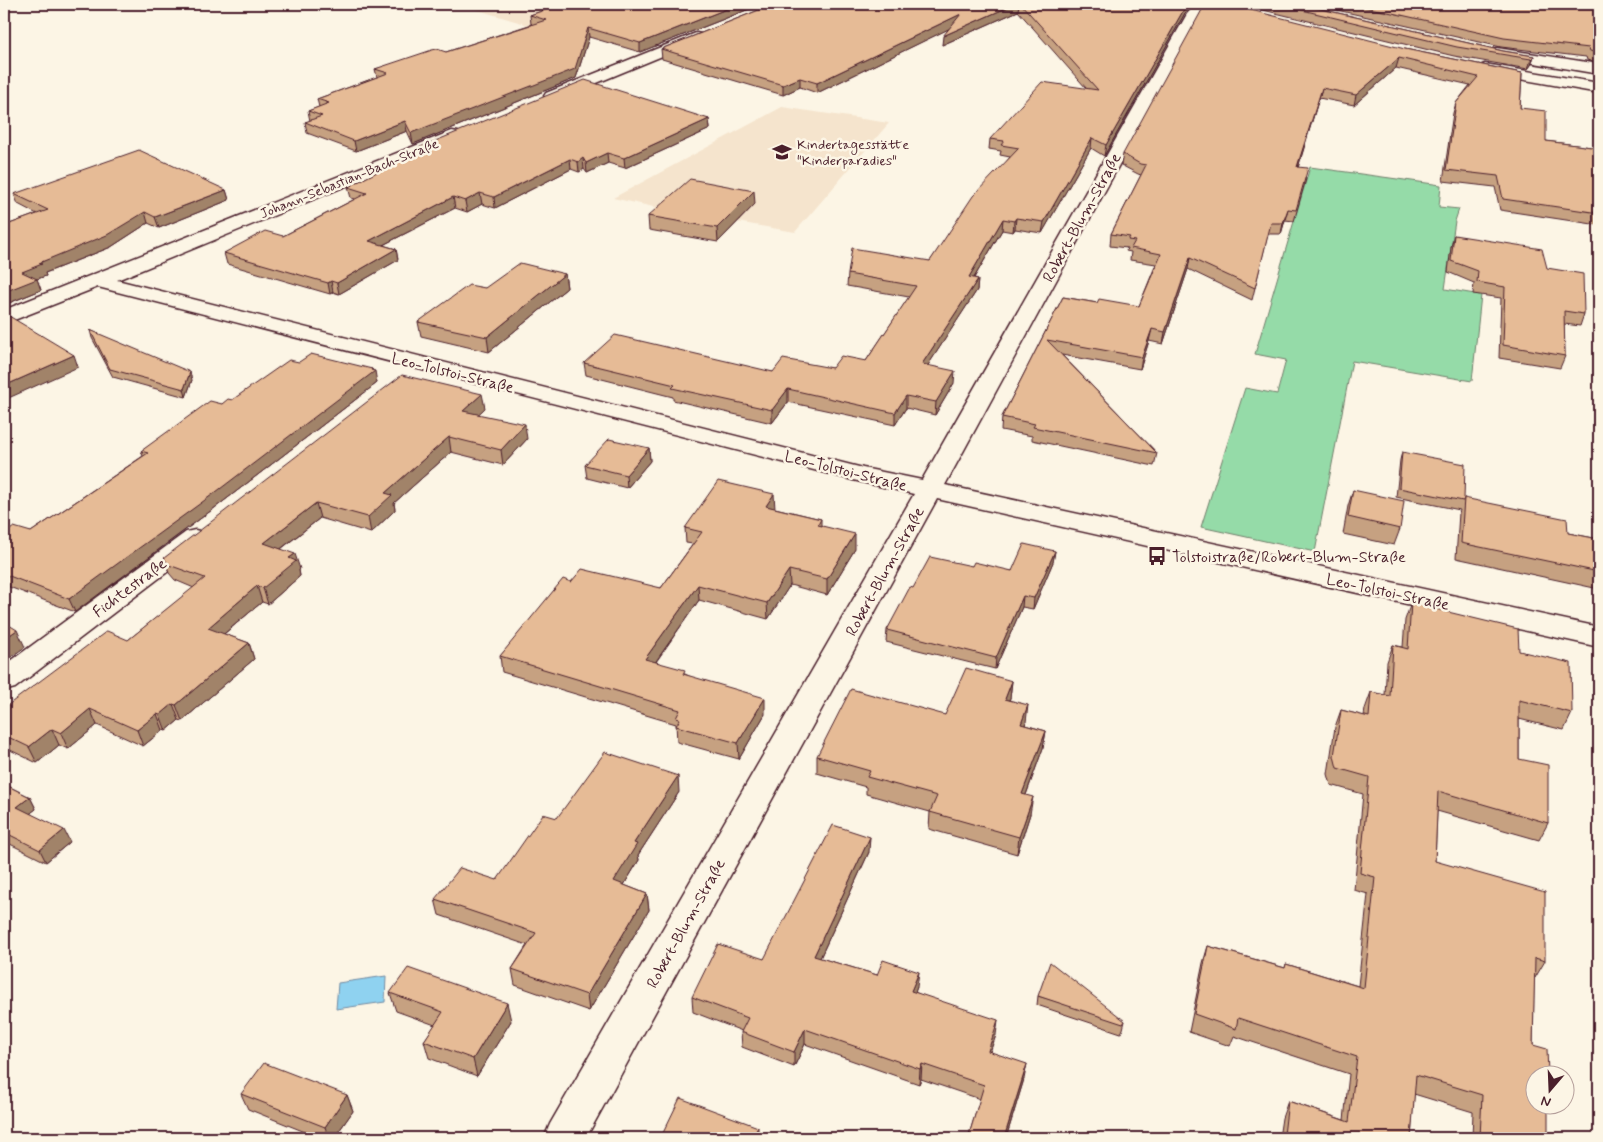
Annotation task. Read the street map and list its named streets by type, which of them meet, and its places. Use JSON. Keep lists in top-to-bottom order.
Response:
{
  "streets": {
    "street": [
      "Johann-Sebastian-Bach-Straße",
      "Robert-Blum-Straße",
      "Leo-Tolstoi-Straße",
      "Fichtestraße"
    ]
  },
  "crossings": [
    ["Johann-Sebastian-Bach-Straße", "Leo-Tolstoi-Straße"],
    ["Robert-Blum-Straße", "Leo-Tolstoi-Straße"]
  ],
  "places": {
    "school or university": ["Kindertagesstätte \"Kinderparadies\""],
    "bus stop": ["Tolstoistraße/Robert-Blum-Straße"]
  },
  "north": "bottom"
}
